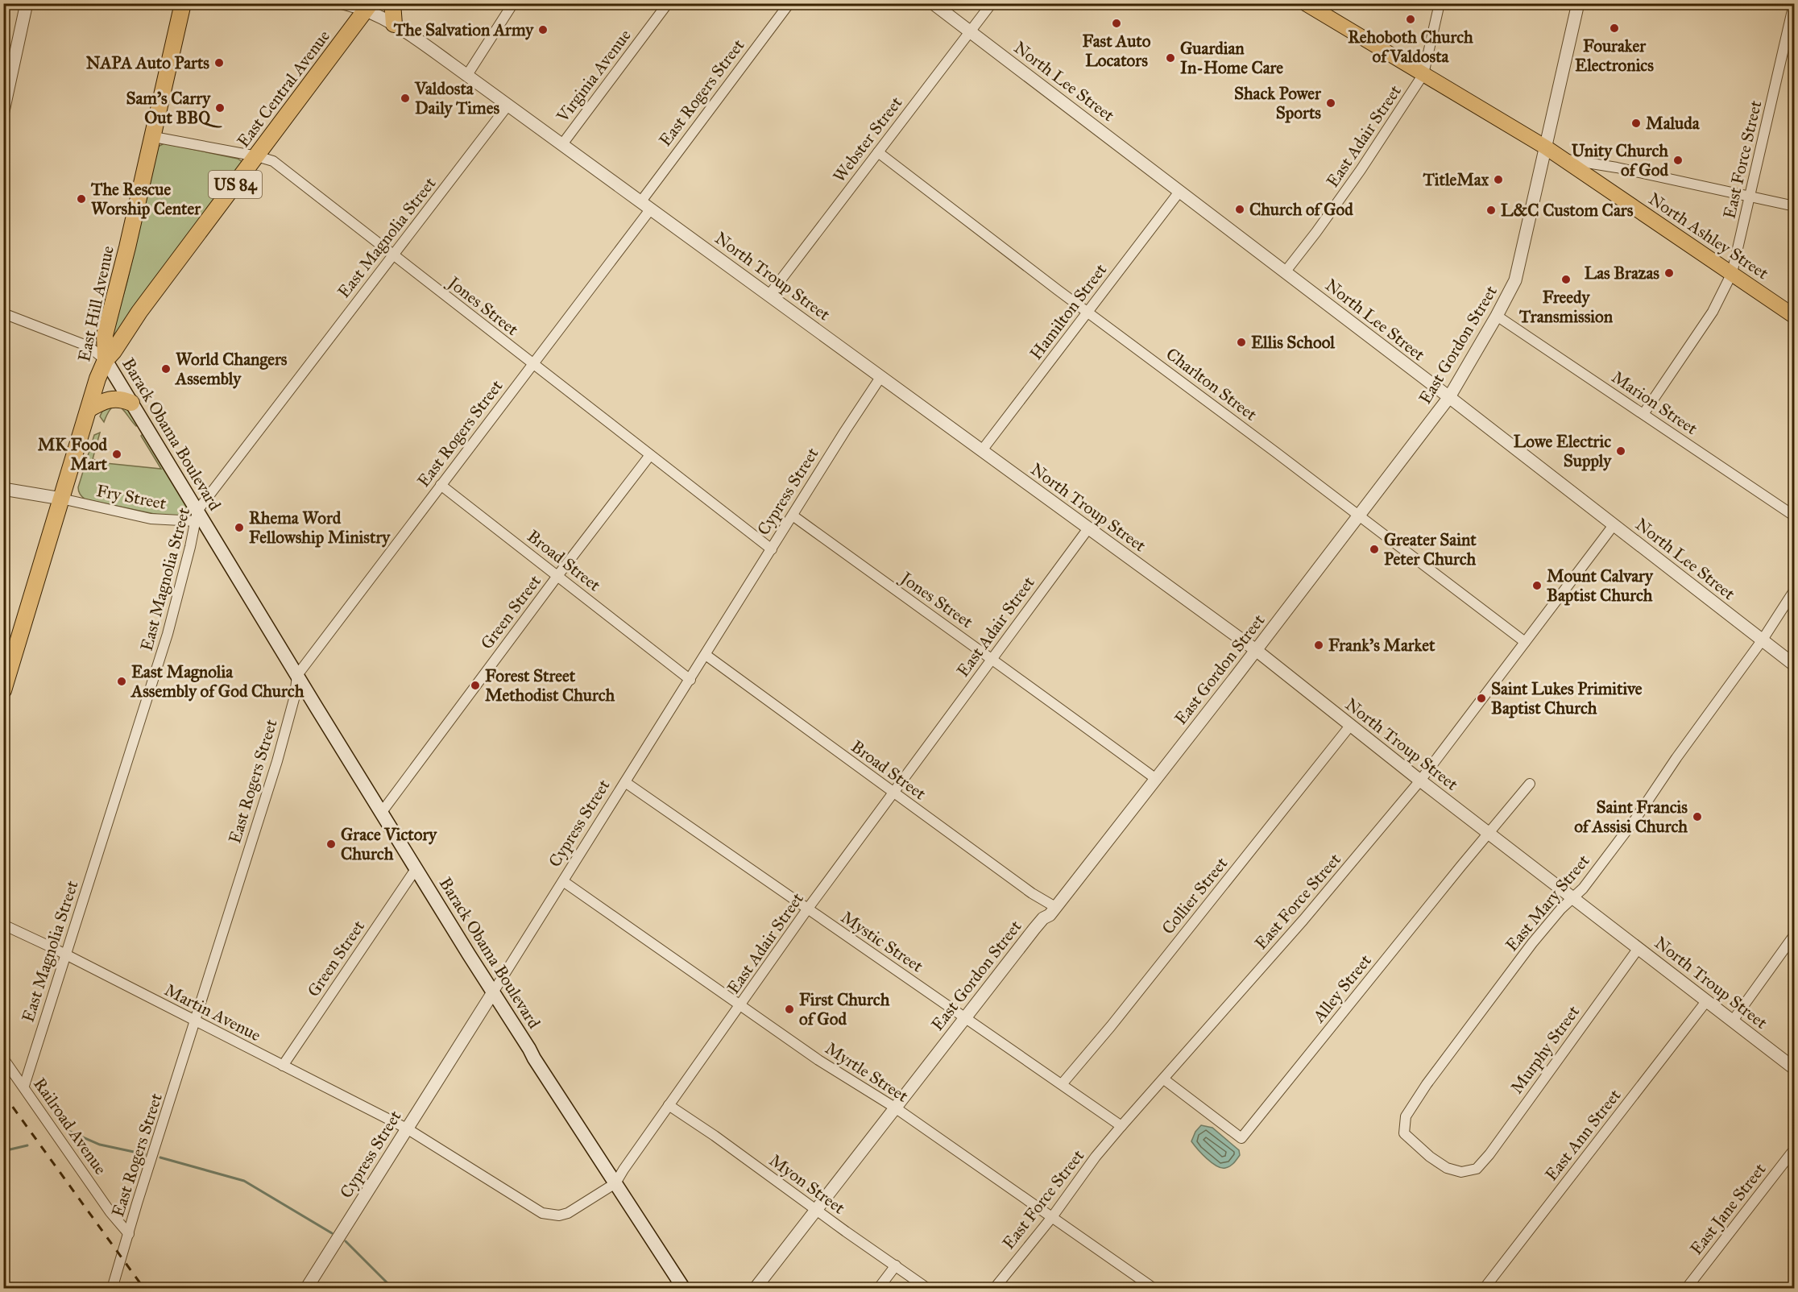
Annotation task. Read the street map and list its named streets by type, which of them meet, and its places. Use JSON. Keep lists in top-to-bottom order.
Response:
{
  "streets": {
    "highway": ["East Central Avenue", "US 84", "East Hill Avenue"],
    "main road": ["North Ashley Street", "Barack Obama Boulevard"],
    "street": [
      "Virginia Avenue",
      "North Lee Street",
      "East Rogers Street",
      "East Adair Street",
      "Webster Street",
      "East Force Street",
      "East Magnolia Street",
      "North Troup Street",
      "Jones Street",
      "Hamilton Street",
      "East Gordon Street",
      "Charlton Street",
      "Marion Street",
      "Cypress Street",
      "Fry Street",
      "Broad Street",
      "Green Street",
      "Collier Street",
      "East Mary Street",
      "Mystic Street",
      "Alley Street",
      "Martin Avenue",
      "Murphy Street",
      "Myrtle Street",
      "Railroad Avenue",
      "East Ann Street",
      "Myon Street",
      "East Jane Street"
    ]
  },
  "crossings": [
    ["Virginia Avenue", "North Troup Street"],
    ["North Lee Street", "East Adair Street"],
    ["North Lee Street", "Webster Street"],
    ["North Lee Street", "East Force Street"],
    ["North Lee Street", "Hamilton Street"],
    ["North Lee Street", "East Gordon Street"],
    ["North Lee Street", "East Mary Street"],
    ["East Central Avenue", "North Troup Street"],
    ["East Central Avenue", "East Hill Avenue"],
    ["East Central Avenue", "Jones Street"],
    ["East Central Avenue", "Barack Obama Boulevard"],
    ["East Rogers Street", "North Troup Street"],
    ["East Rogers Street", "Jones Street"],
    ["East Rogers Street", "Barack Obama Boulevard"],
    ["East Rogers Street", "Broad Street"],
    ["East Rogers Street", "Martin Avenue"],
    ["East Rogers Street", "Railroad Avenue"],
    ["East Adair Street", "North Ashley Street"],
    ["East Adair Street", "North Troup Street"],
    ["East Adair Street", "Jones Street"],
    ["East Adair Street", "Barack Obama Boulevard"],
    ["East Adair Street", "Cypress Street"],
    ["East Adair Street", "Broad Street"],
    ["East Adair Street", "Mystic Street"],
    ["East Adair Street", "Martin Avenue"],
    ["East Adair Street", "Myrtle Street"],
    ["East Adair Street", "Myon Street"],
    ["Webster Street", "North Troup Street"],
    ["Webster Street", "Charlton Street"],
    ["East Force Street", "North Ashley Street"],
    ["East Force Street", "North Troup Street"],
    ["East Force Street", "Charlton Street"],
    ["East Force Street", "Marion Street"],
    ["East Force Street", "Mystic Street"],
    ["East Force Street", "Alley Street"],
    ["East Force Street", "Myrtle Street"],
    ["North Ashley Street", "East Gordon Street"],
    ["East Magnolia Street", "North Troup Street"],
    ["East Magnolia Street", "Jones Street"],
    ["East Magnolia Street", "Barack Obama Boulevard"],
    ["East Magnolia Street", "Fry Street"],
    ["East Magnolia Street", "Martin Avenue"],
    ["East Magnolia Street", "Railroad Avenue"],
    ["North Troup Street", "Hamilton Street"],
    ["North Troup Street", "East Gordon Street"],
    ["North Troup Street", "Cypress Street"],
    ["North Troup Street", "Collier Street"],
    ["North Troup Street", "East Mary Street"],
    ["North Troup Street", "Alley Street"],
    ["North Troup Street", "Murphy Street"],
    ["North Troup Street", "East Ann Street"],
    ["East Hill Avenue", "Jones Street"],
    ["East Hill Avenue", "Barack Obama Boulevard"],
    ["East Hill Avenue", "Fry Street"],
    ["Jones Street", "East Gordon Street"],
    ["Jones Street", "Cypress Street"],
    ["Jones Street", "Green Street"],
    ["Hamilton Street", "Charlton Street"],
    ["East Gordon Street", "Charlton Street"],
    ["East Gordon Street", "Marion Street"],
    ["East Gordon Street", "Broad Street"],
    ["East Gordon Street", "Mystic Street"],
    ["East Gordon Street", "Myrtle Street"],
    ["East Gordon Street", "Myon Street"],
    ["Barack Obama Boulevard", "Cypress Street"],
    ["Barack Obama Boulevard", "Fry Street"],
    ["Barack Obama Boulevard", "Green Street"],
    ["Cypress Street", "Broad Street"],
    ["Cypress Street", "Mystic Street"],
    ["Cypress Street", "Martin Avenue"],
    ["Cypress Street", "Myrtle Street"],
    ["Broad Street", "Green Street"],
    ["Green Street", "Martin Avenue"],
    ["Collier Street", "Mystic Street"],
    ["East Mary Street", "Murphy Street"]
  ],
  "places": [
    "Rehoboth Church of Valdosta",
    "Fast Auto Locators",
    "Fouraker Electronics",
    "The Salvation Army",
    "Guardian In-Home Care",
    "NAPA Auto Parts",
    "Valdosta Daily Times",
    "Shack Power Sports",
    "Sam's Carry Out BBQ",
    "Maluda",
    "Unity Church of God",
    "TitleMax",
    "The Rescue Worship Center",
    "Church of God",
    "L&C Custom Cars",
    "Las Brazas",
    "Freedy Transmission",
    "Ellis School",
    "World Changers Assembly",
    "Lowe Electric Supply",
    "MK Food Mart",
    "Rhema Word Fellowship Ministry",
    "Greater Saint Peter Church",
    "Mount Calvary Baptist Church",
    "Frank's Market",
    "East Magnolia Assembly of God Church",
    "Forest Street Methodist Church",
    "Saint Lukes Primitive Baptist Church",
    "Saint Francis of Assisi Church",
    "Grace Victory Church",
    "First Church of God"
  ]
}
